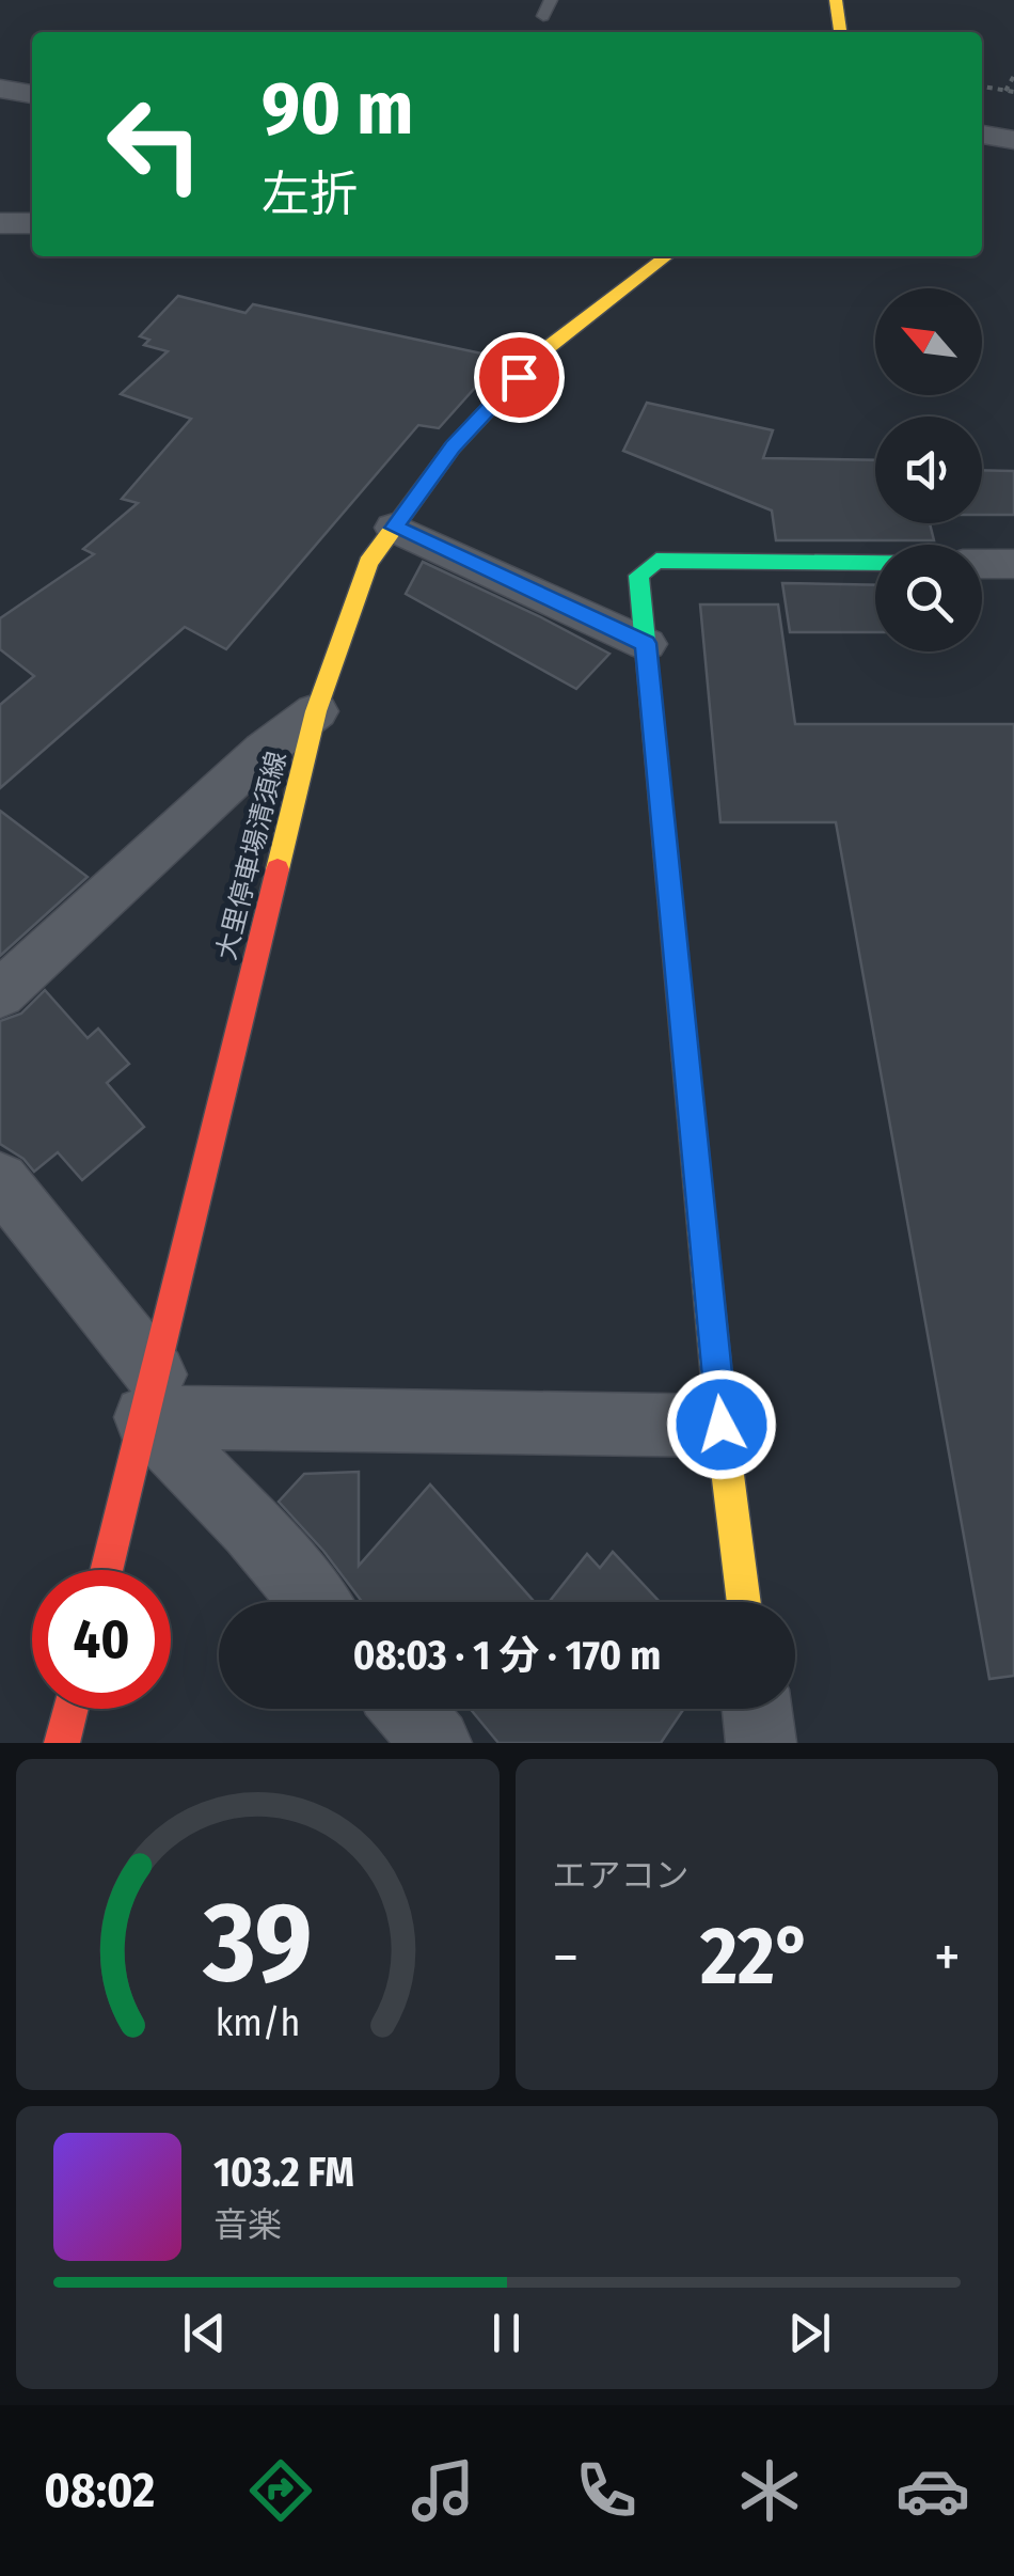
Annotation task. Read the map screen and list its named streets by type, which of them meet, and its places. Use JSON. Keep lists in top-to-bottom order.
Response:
{
  "streets": {
    "main road": ["大里停車場清須線"]
  },
  "north": "top left",
  "page": {
    "turn": ["90 m", "左折"],
    "limit": "40",
    "trip": "08:03 · 1 分 · 170 m",
    "tile": "エアコン",
    "heat": ["−", "22°", "+"],
    "song": ["103.2 FM", "音楽"],
    "tabs": "08:02",
    "gauge": ["39", "km/h"]
  }
}
